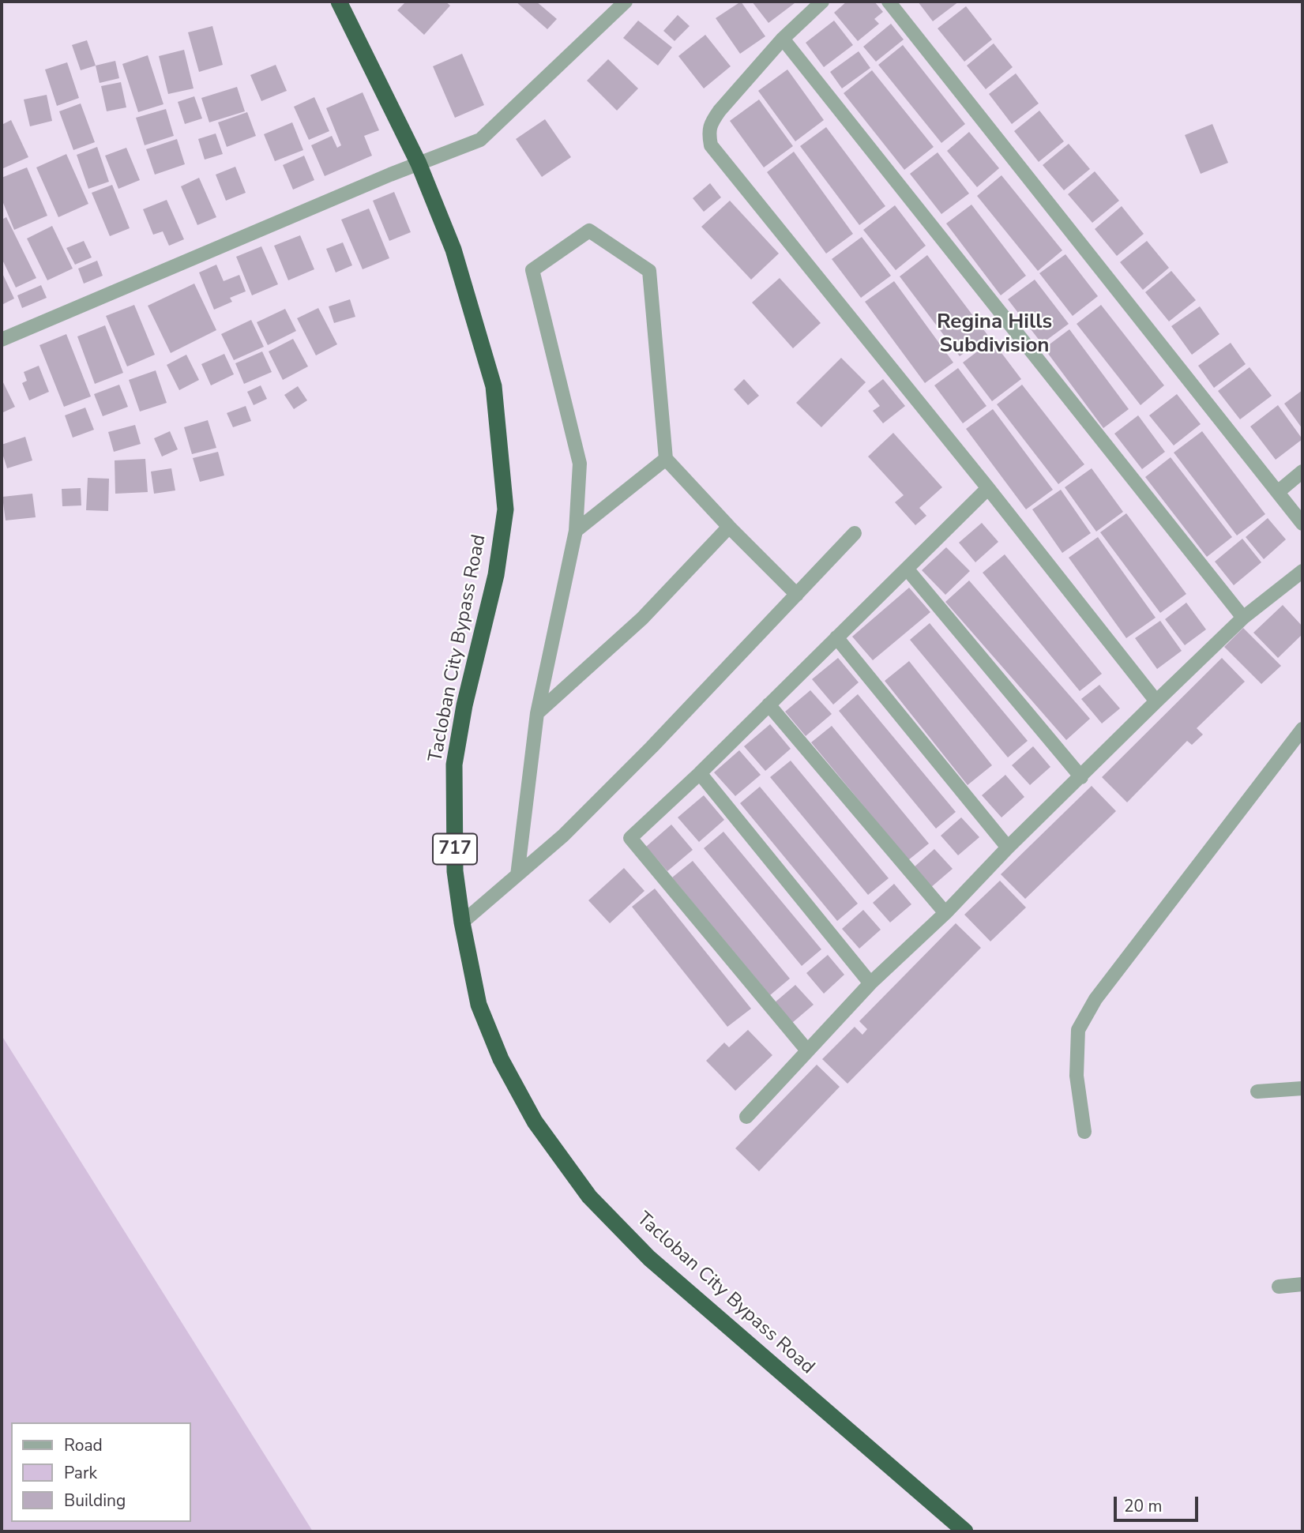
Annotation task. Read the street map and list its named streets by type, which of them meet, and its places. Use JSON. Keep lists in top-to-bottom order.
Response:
{
  "streets": {
    "highway": ["Tacloban City Bypass Road", "717"]
  },
  "districts": ["Regina Hills Subdivision"],
  "legend": ["Road", "Park", "Building"],
  "scale_bar": "20 m"
}
